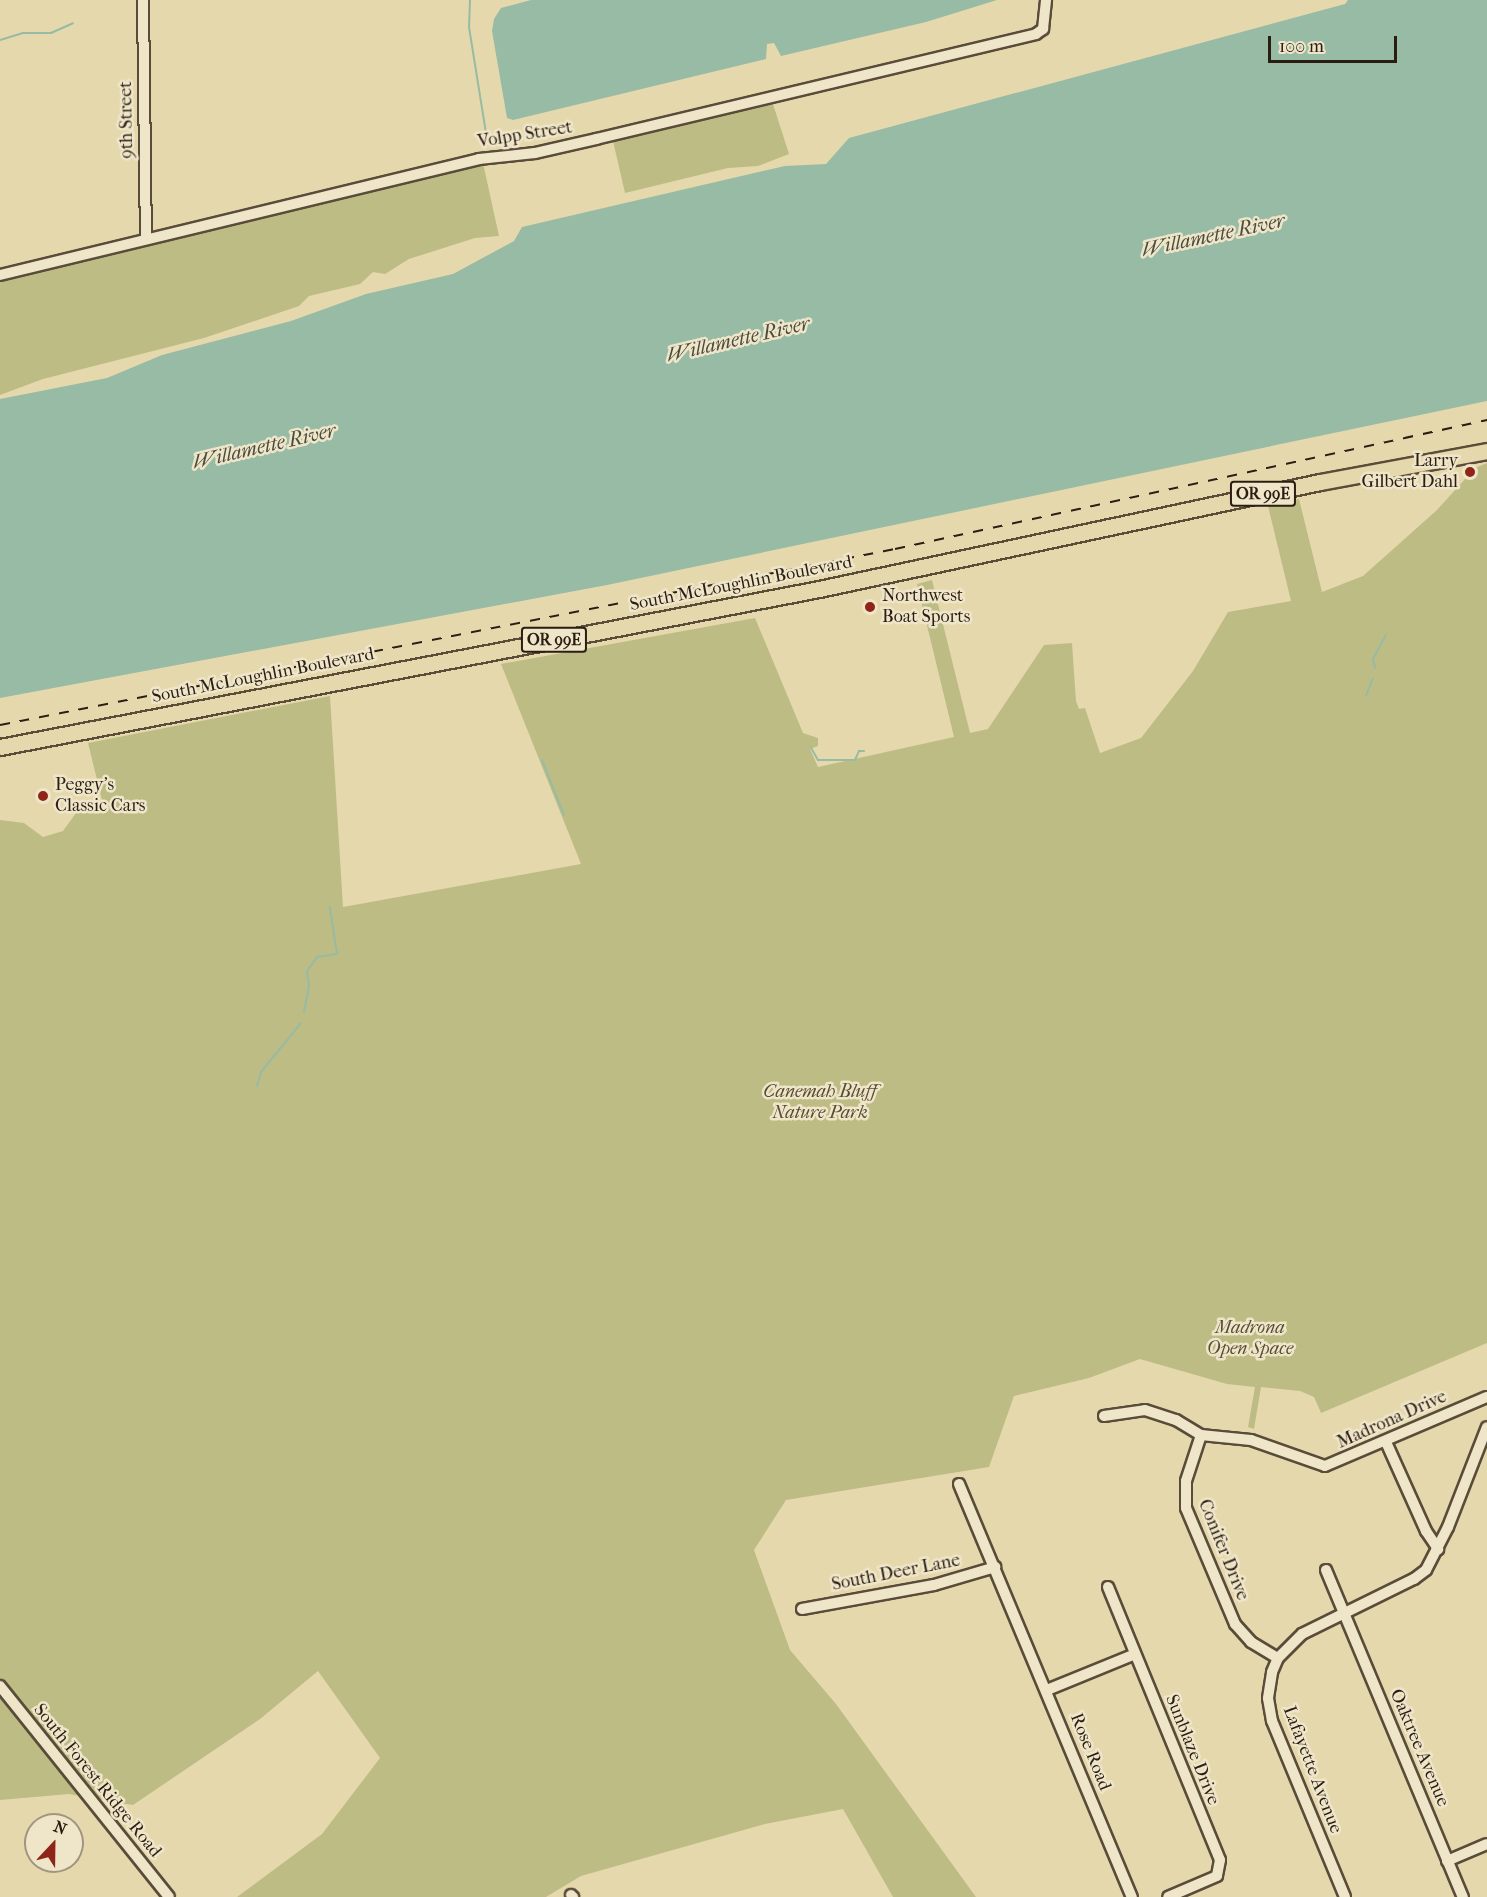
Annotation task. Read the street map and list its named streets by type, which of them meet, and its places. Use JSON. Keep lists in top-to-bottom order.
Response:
{
  "streets": {
    "highway": ["OR 99E", "South McLoughlin Boulevard"],
    "street": [
      "9th Street",
      "Volpp Street",
      "Madrona Drive",
      "Conifer Drive",
      "South Deer Lane",
      "Oaktree Avenue",
      "Sunblaze Drive",
      "Rose Road",
      "Lafayette Avenue",
      "South Forest Ridge Road"
    ]
  },
  "crossings": [
    ["9th Street", "Volpp Street"],
    ["Madrona Drive", "Conifer Drive"],
    ["Conifer Drive", "Lafayette Avenue"],
    ["South Deer Lane", "Rose Road"],
    ["Oaktree Avenue", "Lafayette Avenue"]
  ],
  "water": ["Willamette River"],
  "parks": ["Canemah Bluff Nature Park", "Madrona Open Space"],
  "places": ["Larry Gilbert Dahl", "Northwest Boat Sports", "Peggy's Classic Cars"],
  "scale_bar": "100 m",
  "north": "top"
}
